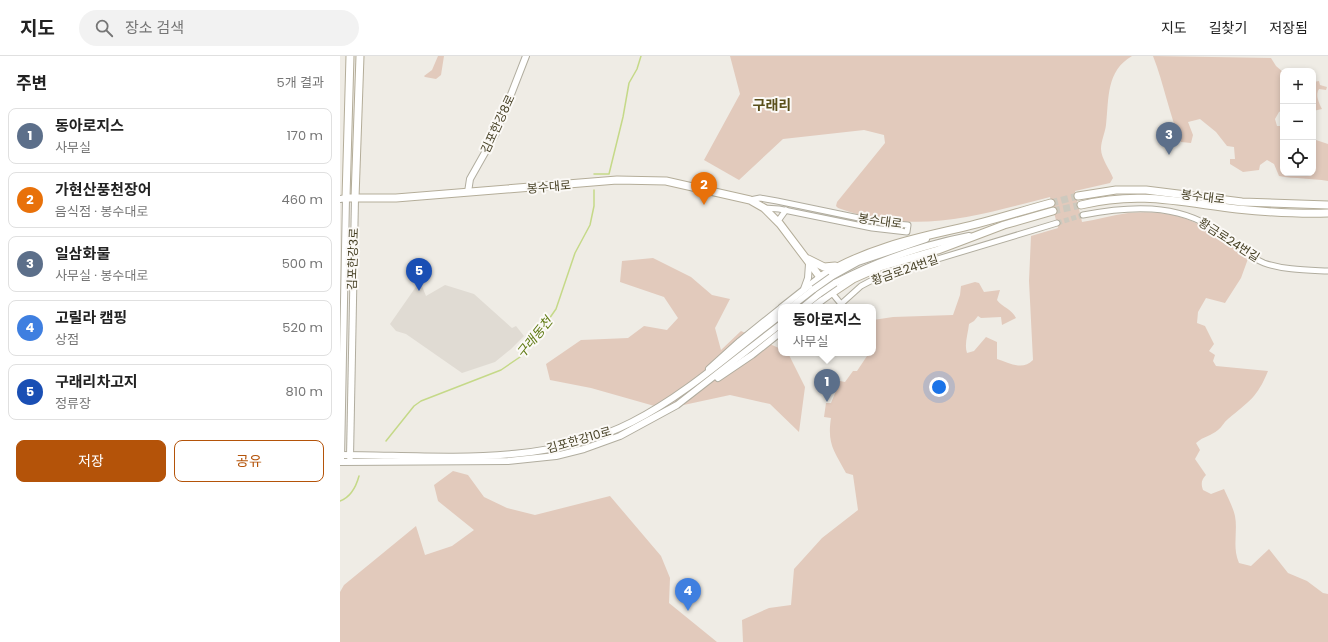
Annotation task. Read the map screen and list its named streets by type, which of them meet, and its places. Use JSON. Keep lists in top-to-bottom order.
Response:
{
  "streets": {
    "main road": ["봉수대로", "김포한강3로"],
    "street": ["김포한강8로", "황금로24번길", "김포한강10로"]
  },
  "crossings": [
    ["김포한강8로", "봉수대로"],
    ["봉수대로", "황금로24번길"],
    ["봉수대로", "김포한강3로"],
    ["김포한강3로", "김포한강10로"]
  ],
  "districts": ["구래리"],
  "water": ["구래동천"],
  "page": {
    "header": "지도",
    "search": "장소 검색",
    "nav": ["지도", "길찾기", "저장됨"],
    "heading": ["주변", "5개 결과"],
    "map_buttons": ["+", "−"],
    "list": [
      {
        "mark": "1",
        "name": "동아로지스",
        "note": "사무실",
        "value": "170 m"
      },
      {
        "mark": "2",
        "name": "가현산풍천장어",
        "note": "음식점 · 봉수대로",
        "value": "460 m"
      },
      {
        "mark": "3",
        "name": "일삼화물",
        "note": "사무실 · 봉수대로",
        "value": "500 m"
      },
      {
        "mark": "4",
        "name": "고릴라 캠핑",
        "note": "상점",
        "value": "520 m"
      },
      {
        "mark": "5",
        "name": "구래리차고지",
        "note": "정류장",
        "value": "810 m"
      }
    ],
    "pins": [
      "3",
      "2",
      "5",
      "1",
      "4"
    ],
    "popup": ["동아로지스", "사무실"],
    "buttons": ["저장", "공유"]
  }
}
